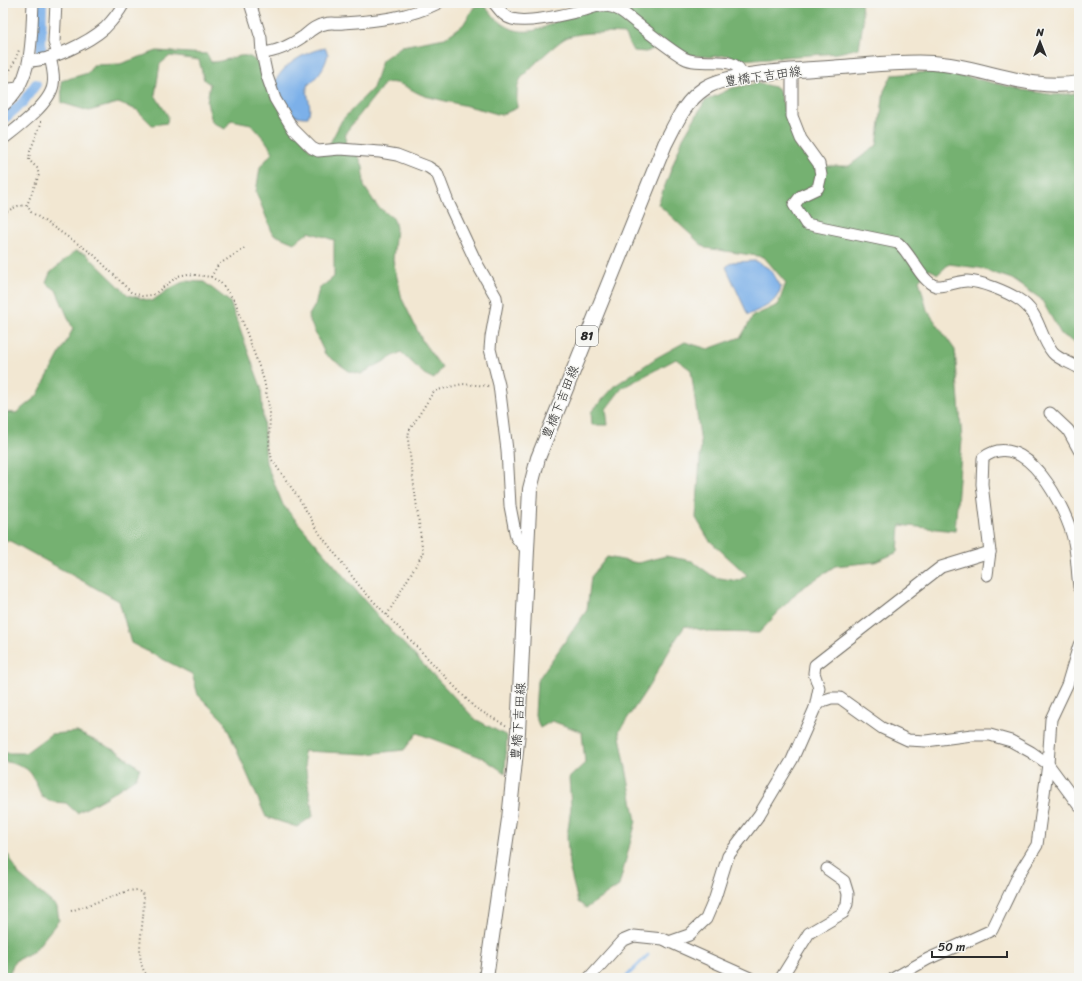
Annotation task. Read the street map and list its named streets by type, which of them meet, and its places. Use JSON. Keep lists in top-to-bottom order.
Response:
{
  "streets": {
    "main road": ["豊橋下吉田線", "81"]
  },
  "scale_bar": "50 m",
  "north": "top"
}
